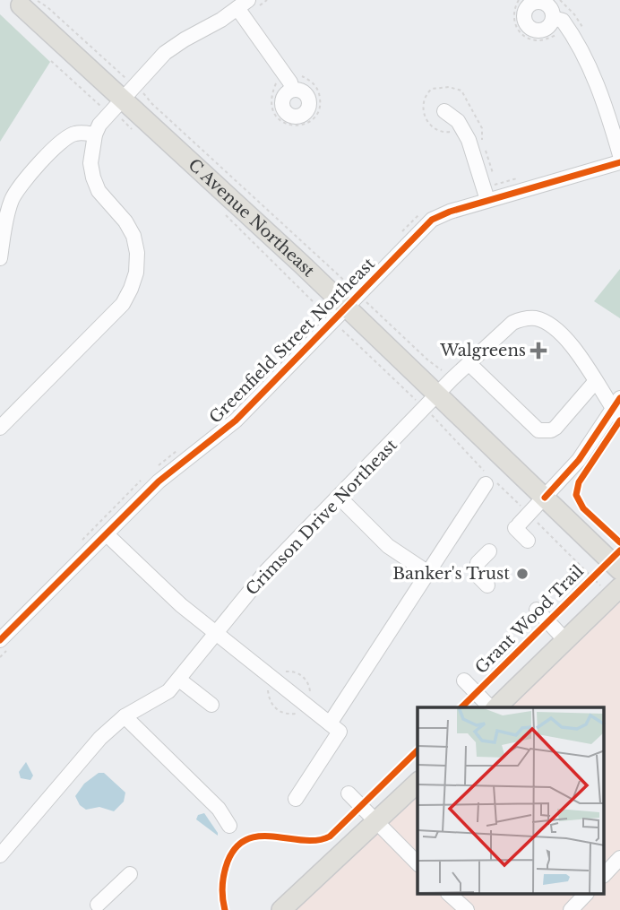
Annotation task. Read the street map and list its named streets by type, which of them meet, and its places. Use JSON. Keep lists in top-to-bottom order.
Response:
{
  "streets": {
    "main road": ["C Avenue Northeast"],
    "street": ["Greenfield Street Northeast", "Crimson Drive Northeast"],
    "cycle path": ["Grant Wood Trail"]
  },
  "crossings": [
    ["C Avenue Northeast", "Greenfield Street Northeast"],
    ["C Avenue Northeast", "Crimson Drive Northeast"],
    ["C Avenue Northeast", "Grant Wood Trail"]
  ],
  "places": {
    "health": ["Walgreens"],
    "other": ["Banker's Trust"]
  }
}
